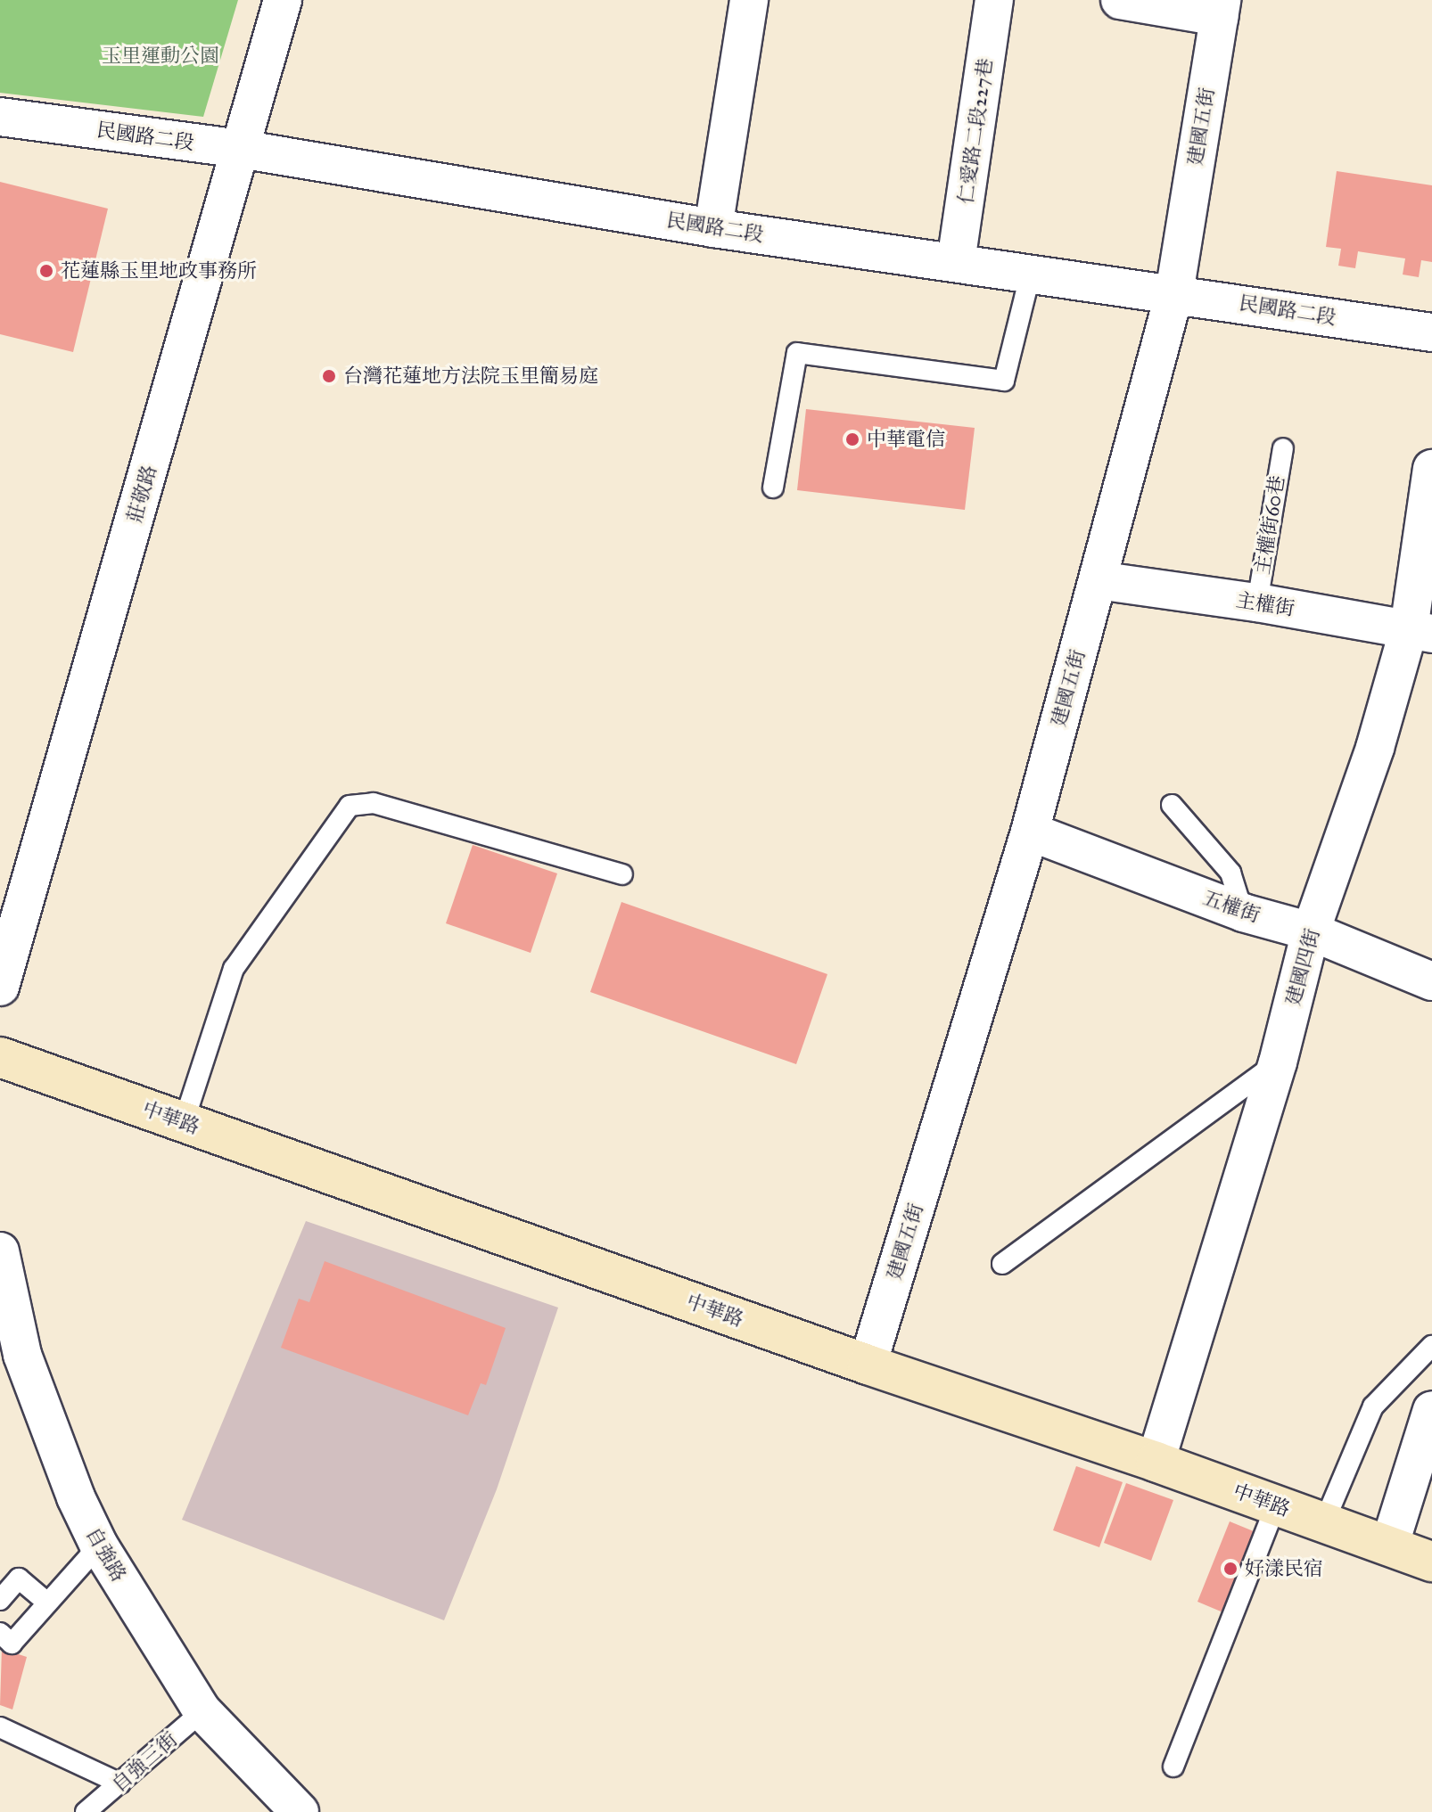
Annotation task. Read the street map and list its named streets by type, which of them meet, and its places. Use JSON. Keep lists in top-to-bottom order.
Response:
{
  "streets": {
    "street": [
      "建國五街",
      "仁愛路二段227巷",
      "民國路二段",
      "莊敬路",
      "主權街",
      "五權街",
      "建國四街",
      "中華路",
      "自強路"
    ],
    "lane": ["主權街60巷", "自強三街"]
  },
  "crossings": [
    ["建國五街", "民國路二段"],
    ["建國五街", "主權街"],
    ["建國五街", "五權街"],
    ["建國五街", "中華路"],
    ["仁愛路二段227巷", "民國路二段"],
    ["民國路二段", "莊敬路"],
    ["主權街60巷", "主權街"],
    ["主權街", "建國四街"],
    ["五權街", "建國四街"],
    ["建國四街", "中華路"],
    ["自強路", "自強三街"]
  ],
  "parks": ["玉里運動公園"],
  "places": [
    "花蓮縣玉里地政事務所",
    "台灣花蓮地方法院玉里簡易庭",
    "中華電信",
    "好漾民宿"
  ]
}
